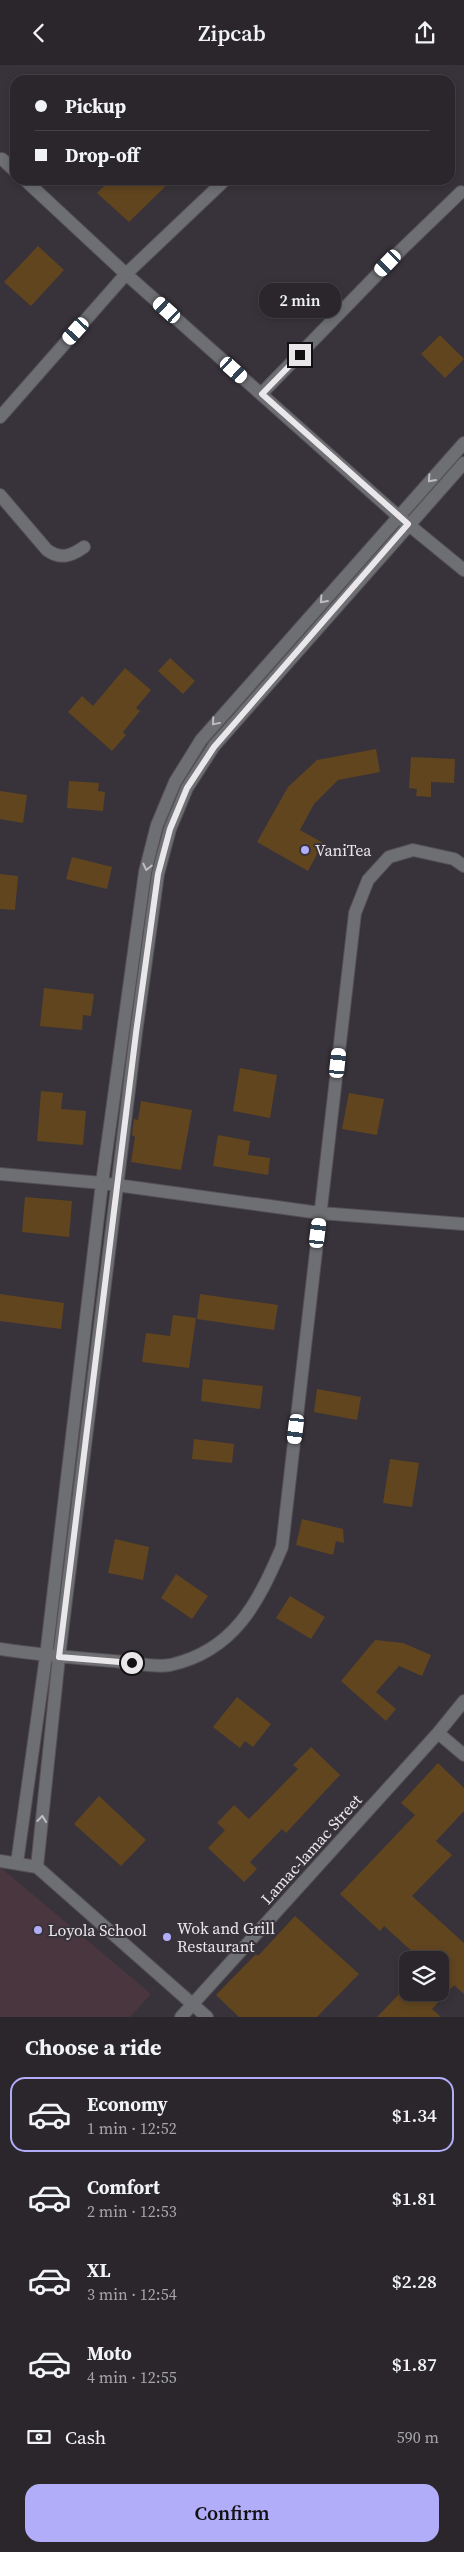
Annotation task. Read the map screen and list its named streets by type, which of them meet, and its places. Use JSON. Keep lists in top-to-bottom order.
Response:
{
  "streets": {
    "street": ["Lamac-lamac Street"]
  },
  "places": ["VaniTea", "Loyola School", "Wok and Grill Restaurant"],
  "page": {
    "header": "Zipcab",
    "banner": ["Pickup", "Drop-off"],
    "bubble": "2 min",
    "heading": "Choose a ride",
    "list": [
      {
        "name": "Economy",
        "note": "1 min · 12:52",
        "value": "$1.34"
      },
      {
        "name": "Comfort",
        "note": "2 min · 12:53",
        "value": "$1.81"
      },
      {
        "name": "XL",
        "note": "3 min · 12:54",
        "value": "$2.28"
      },
      {
        "name": "Moto",
        "note": "4 min · 12:55",
        "value": "$1.87"
      }
    ],
    "pay": ["Cash", "590 m"],
    "buttons": "Confirm"
  }
}
